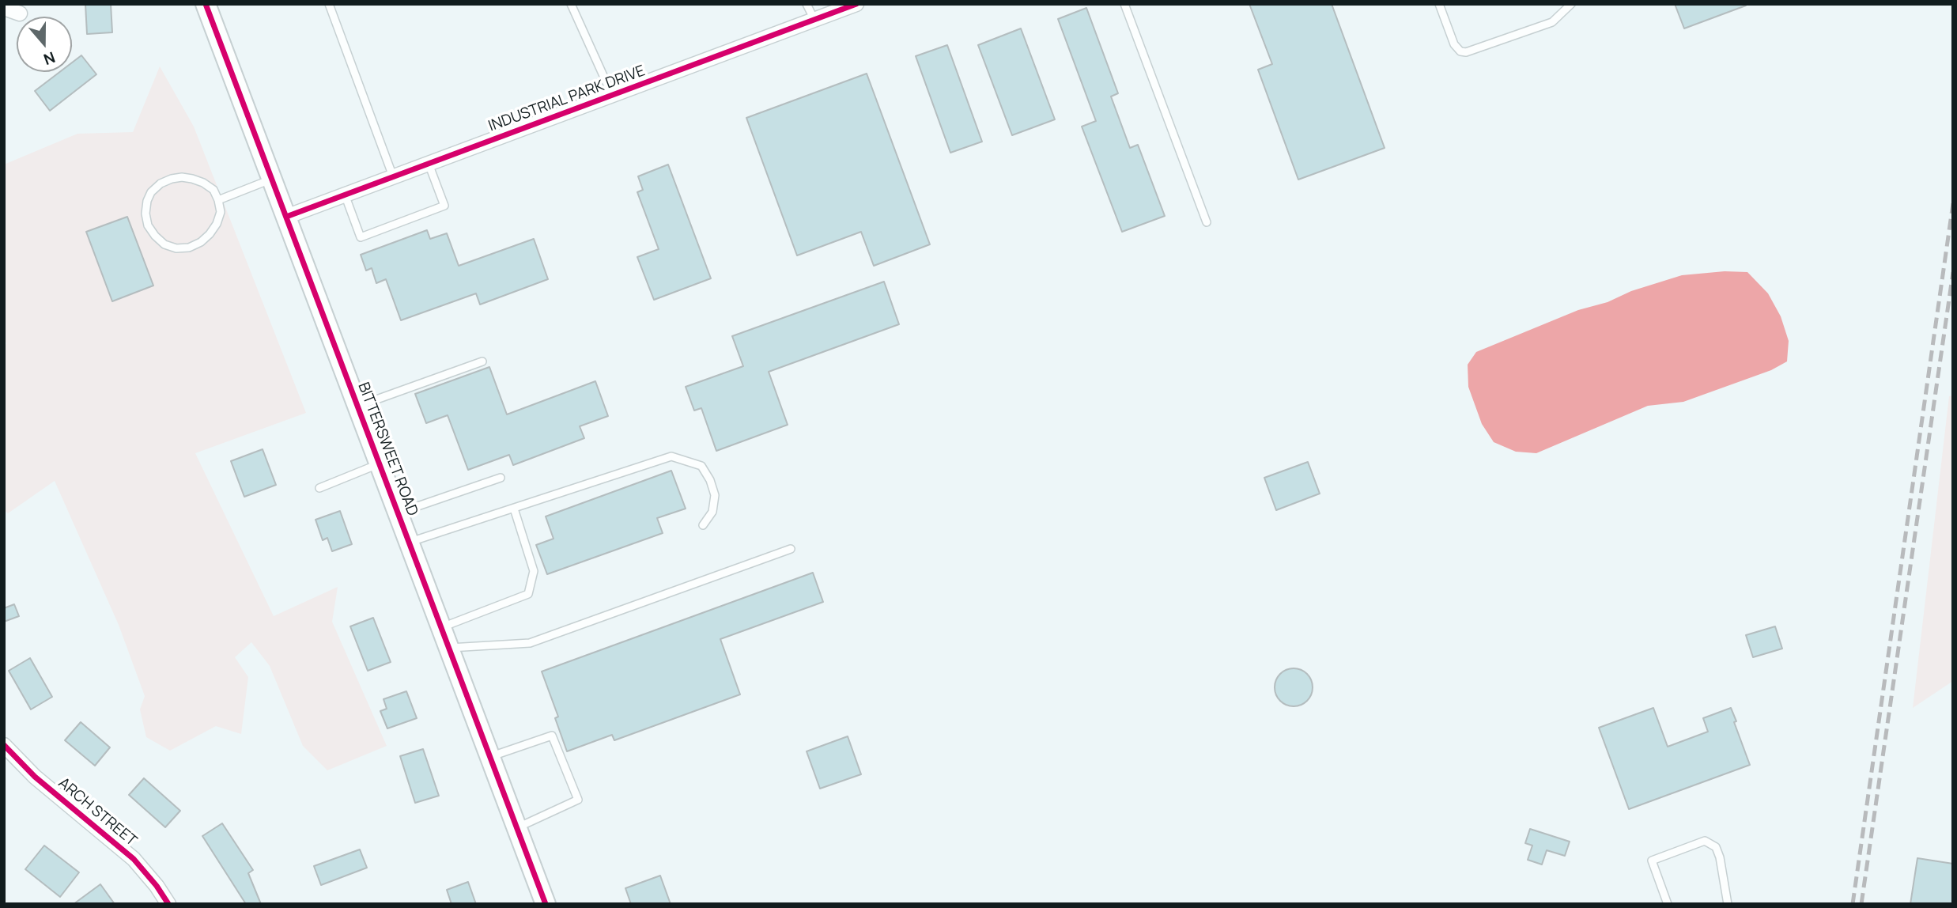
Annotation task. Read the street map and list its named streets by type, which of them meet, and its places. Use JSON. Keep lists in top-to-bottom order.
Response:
{
  "streets": {
    "street": ["INDUSTRIAL PARK DRIVE", "BITTERSWEET ROAD", "ARCH STREET"]
  },
  "crossings": [
    ["INDUSTRIAL PARK DRIVE", "BITTERSWEET ROAD"]
  ],
  "north": "bottom"
}
